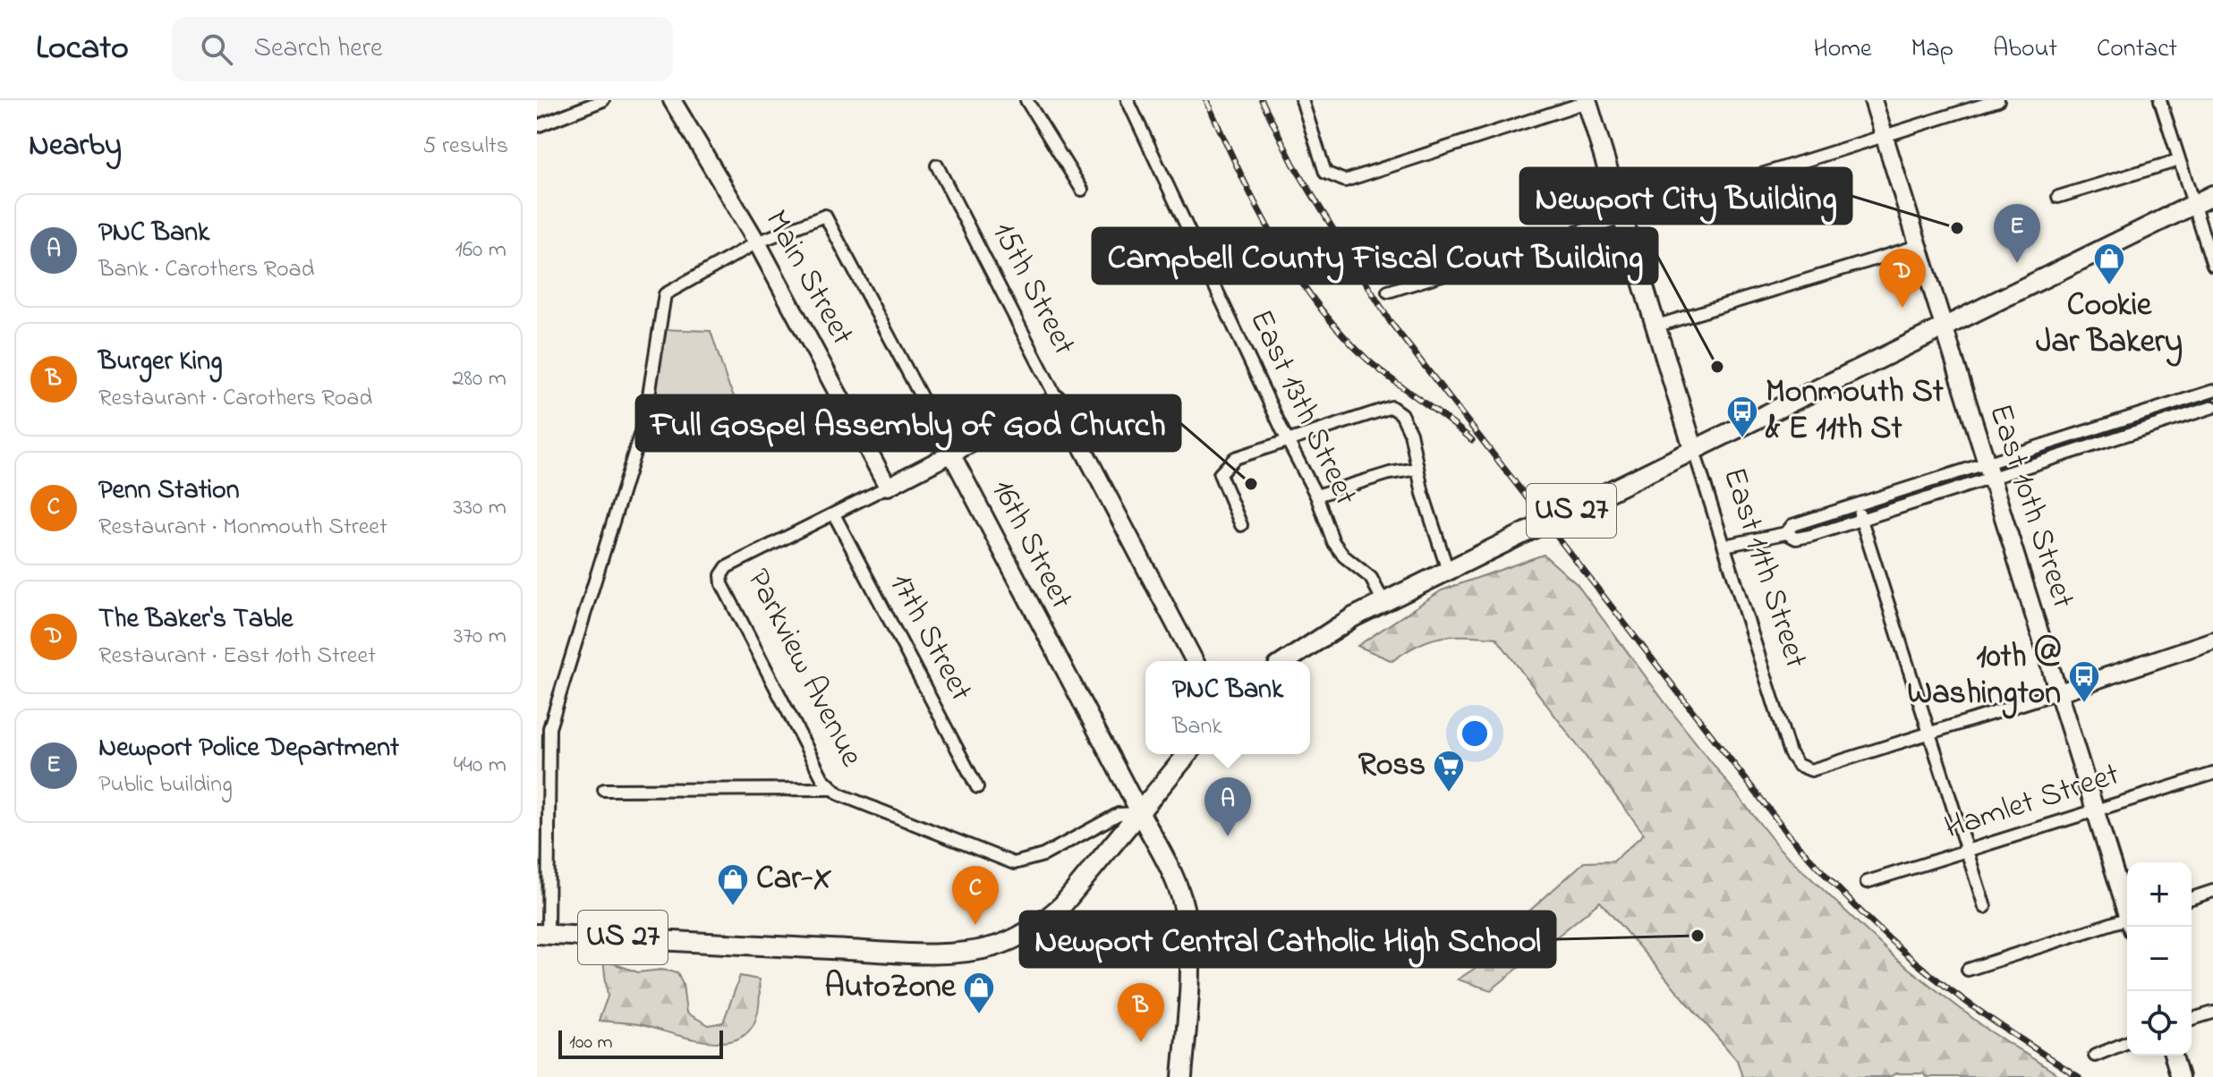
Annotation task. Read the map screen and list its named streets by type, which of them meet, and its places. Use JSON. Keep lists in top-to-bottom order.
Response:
{
  "streets": {
    "main road": ["US 27", "East 11th Street"],
    "street": [
      "Main Street",
      "15th Street",
      "East 13th Street",
      "East 10th Street",
      "16th Street",
      "17th Street",
      "Parkview Avenue",
      "Hamlet Street"
    ]
  },
  "crossings": [
    ["Main Street", "16th Street"],
    ["Main Street", "Parkview Avenue"],
    ["15th Street", "Parkview Avenue"],
    ["East 13th Street", "US 27"],
    ["East 10th Street", "US 27"],
    ["East 10th Street", "Hamlet Street"],
    ["US 27", "16th Street"],
    ["US 27", "East 11th Street"],
    ["US 27", "Parkview Avenue"],
    ["16th Street", "Parkview Avenue"],
    ["17th Street", "Parkview Avenue"]
  ],
  "places": {
    "other": [
      "Newport City Building",
      "Campbell County Fiscal Court Building",
      "Full Gospel Assembly of God Church",
      "Newport Central Catholic High School"
    ],
    "shop": ["Cookie Jar Bakery", "Car-X", "AutoZone"],
    "bus stop": ["Monmouth St & E 11th St", "10th @ Washington"],
    "supermarket": ["Ross"]
  },
  "scale_bar": "100 m",
  "page": {
    "header": "Locato",
    "search": "Search here",
    "nav": [
      "Home",
      "Map",
      "About",
      "Contact"
    ],
    "heading": ["Nearby", "5 results"],
    "list": [
      {
        "mark": "A",
        "name": "PNC Bank",
        "note": "Bank · Carothers Road",
        "value": "160 m"
      },
      {
        "mark": "B",
        "name": "Burger King",
        "note": "Restaurant · Carothers Road",
        "value": "280 m"
      },
      {
        "mark": "C",
        "name": "Penn Station",
        "note": "Restaurant · Monmouth Street",
        "value": "330 m"
      },
      {
        "mark": "D",
        "name": "The Baker's Table",
        "note": "Restaurant · East 10th Street",
        "value": "370 m"
      },
      {
        "mark": "E",
        "name": "Newport Police Department",
        "note": "Public building",
        "value": "440 m"
      }
    ],
    "pins": [
      "E",
      "D",
      "A",
      "C",
      "B"
    ],
    "popup": ["PNC Bank", "Bank"],
    "map_buttons": ["+", "−"],
    "scale": "100 m"
  }
}
